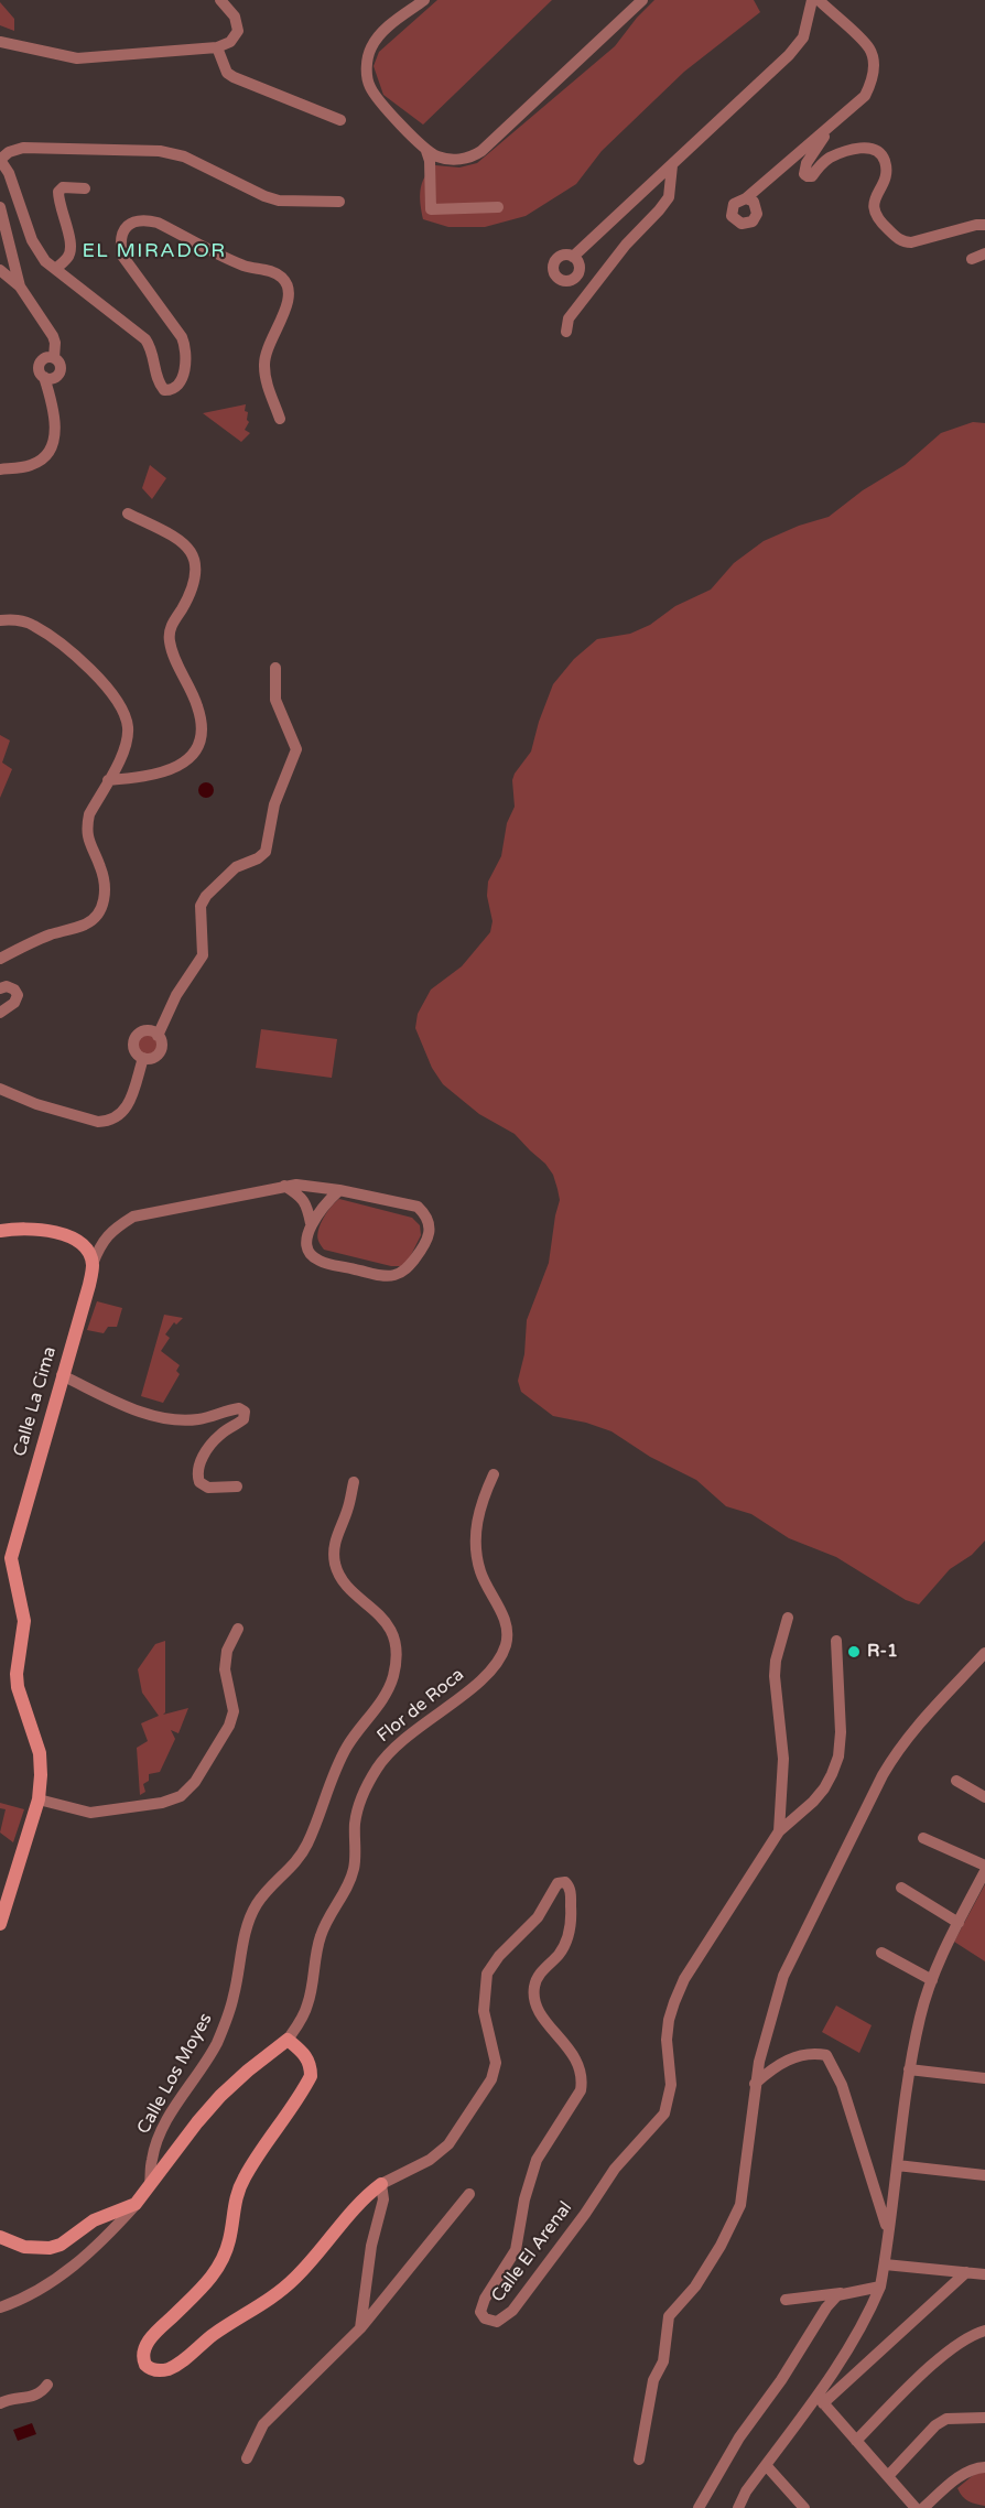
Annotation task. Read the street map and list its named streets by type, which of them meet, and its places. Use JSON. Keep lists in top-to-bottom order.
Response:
{
  "streets": {
    "street": [
      "Calle La Cima",
      "Flor de Roca",
      "Calle Los Moyes",
      "Calle El Arenal"
    ]
  },
  "crossings": [
    ["Flor de Roca", "Calle Los Moyes"],
    ["Flor de Roca", "Calle El Arenal"]
  ],
  "districts": ["EL MIRADOR"],
  "places": ["R-1"]
}
